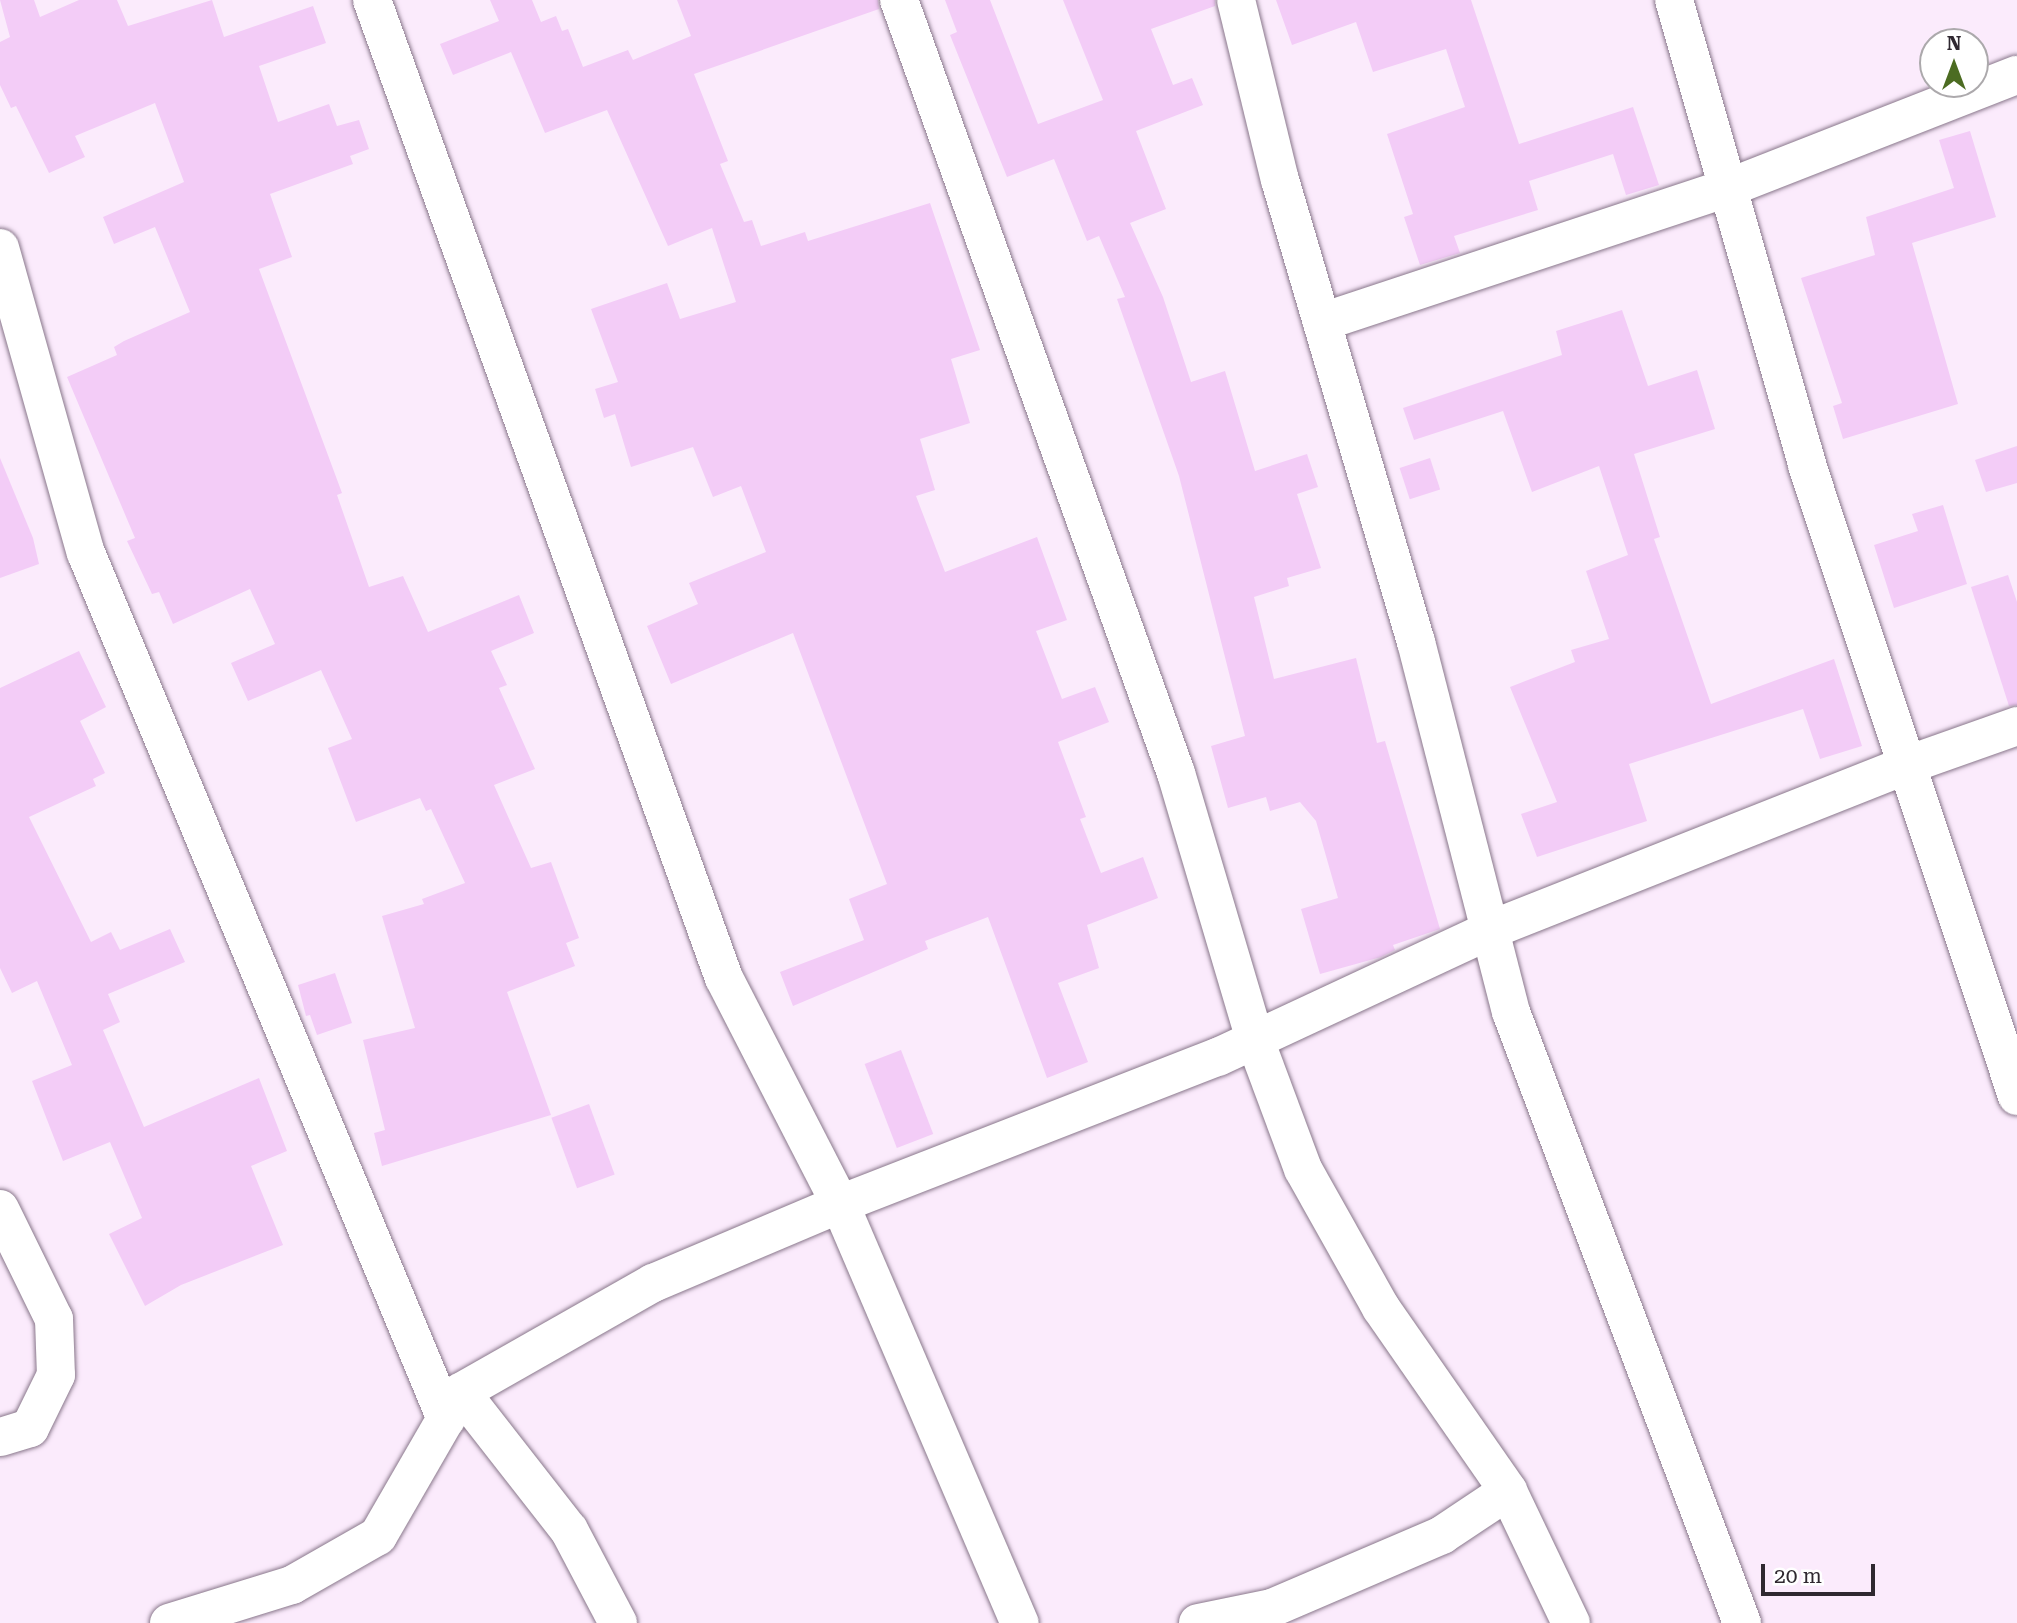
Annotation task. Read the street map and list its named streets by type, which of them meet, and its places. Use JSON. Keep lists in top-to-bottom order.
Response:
{
  "scale_bar": "20 m",
  "north": "top"
}
